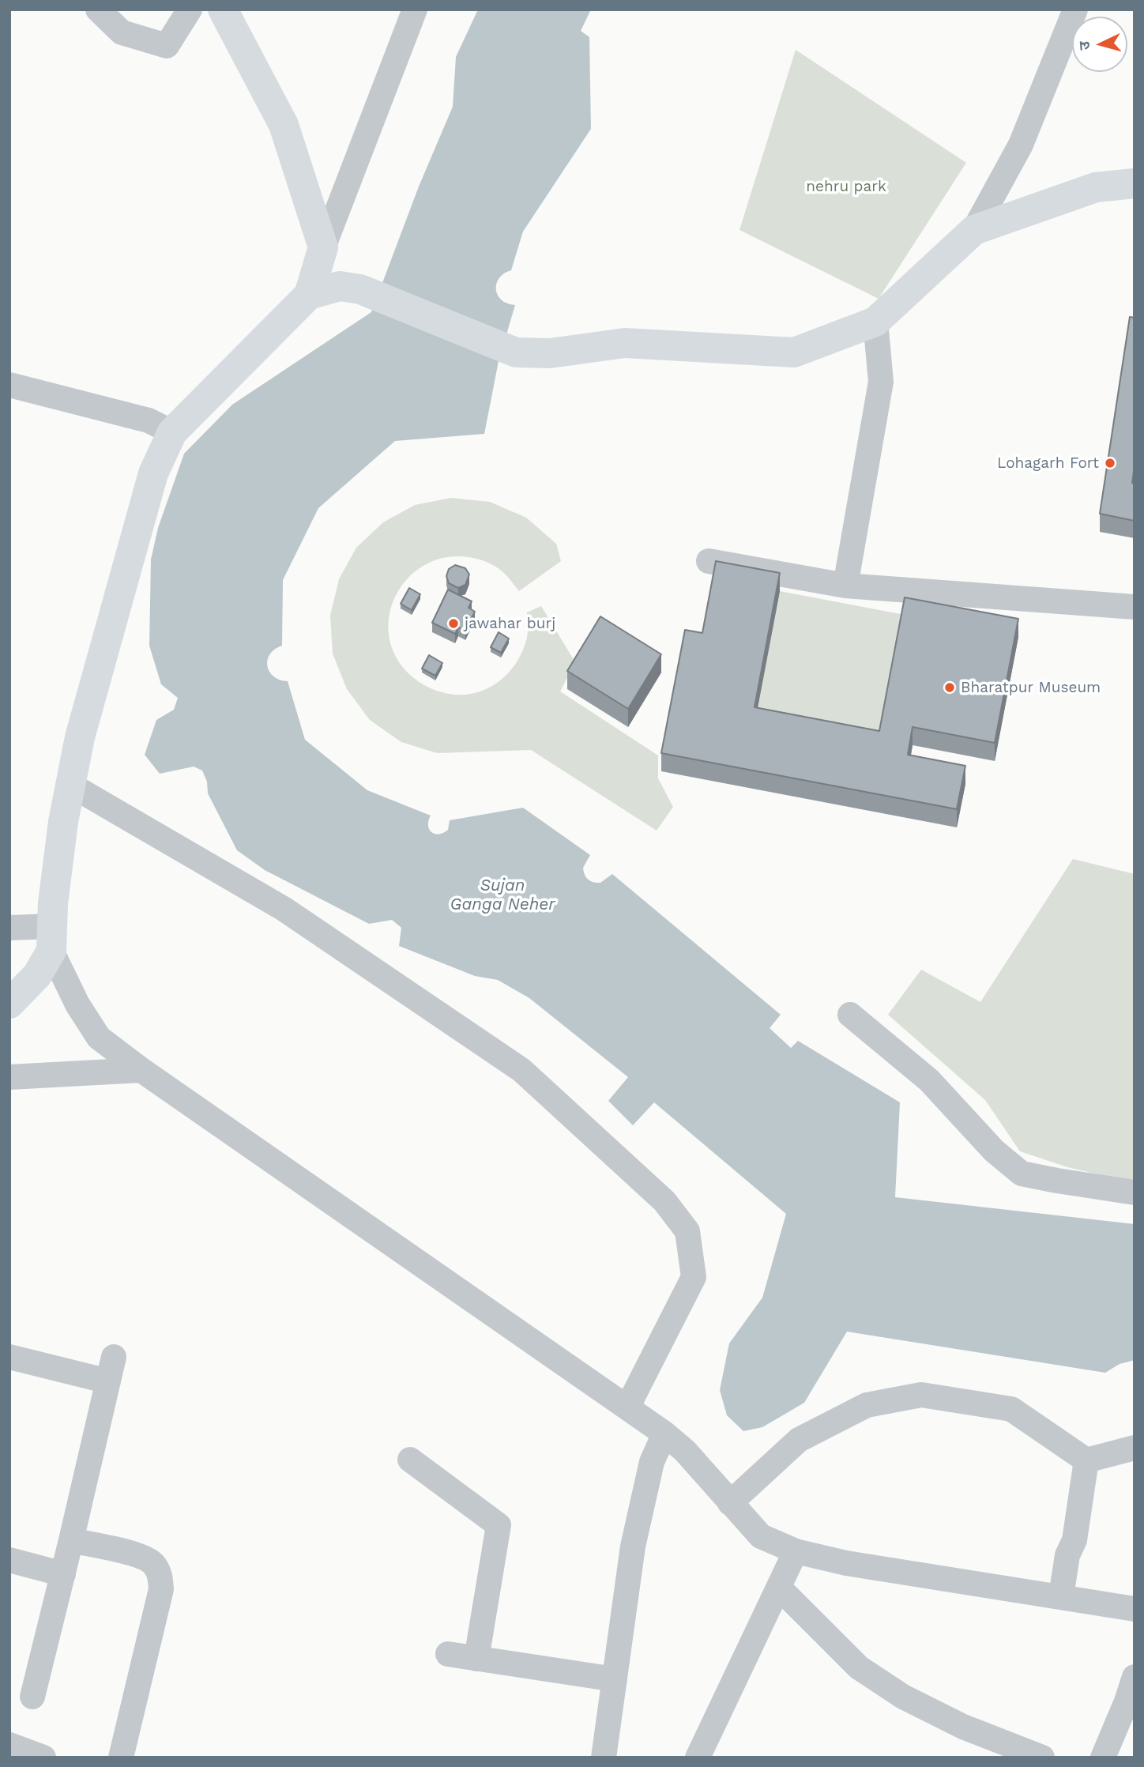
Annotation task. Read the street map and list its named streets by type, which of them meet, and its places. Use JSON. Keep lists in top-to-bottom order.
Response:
{
  "water": ["Sujan Ganga Neher"],
  "parks": ["nehru park"],
  "places": ["Lohagarh Fort", "jawahar burj", "Bharatpur Museum"],
  "north": "left"
}
